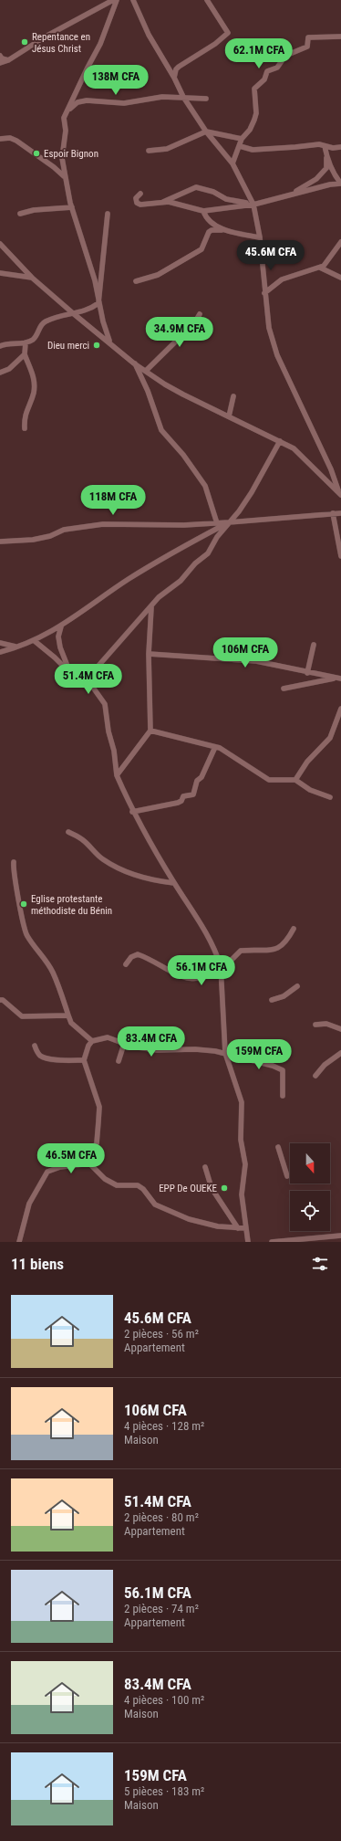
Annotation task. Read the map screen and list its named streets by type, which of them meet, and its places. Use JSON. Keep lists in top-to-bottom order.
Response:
{
  "places": [
    "Repentance en Jésus Christ",
    "Espoir Bignon",
    "Dieu merci",
    "Eglise protestante méthodiste du Bénin",
    "EPP De OUEKE"
  ],
  "north": "bottom",
  "page": {
    "price": [
      "62.1M CFA",
      "138M CFA",
      "45.6M CFA",
      "34.9M CFA",
      "118M CFA",
      "106M CFA",
      "51.4M CFA",
      "56.1M CFA",
      "83.4M CFA",
      "159M CFA",
      "46.5M CFA"
    ],
    "heading": "11 biens",
    "list": [
      {
        "name": "45.6M CFA",
        "note": "2 pièces · 56 m² · Appartement"
      },
      {
        "name": "106M CFA",
        "note": "4 pièces · 128 m² · Maison"
      },
      {
        "name": "51.4M CFA",
        "note": "2 pièces · 80 m² · Appartement"
      },
      {
        "name": "56.1M CFA",
        "note": "2 pièces · 74 m² · Appartement"
      },
      {
        "name": "83.4M CFA",
        "note": "4 pièces · 100 m² · Maison"
      },
      {
        "name": "159M CFA",
        "note": "5 pièces · 183 m² · Maison"
      }
    ]
  }
}
